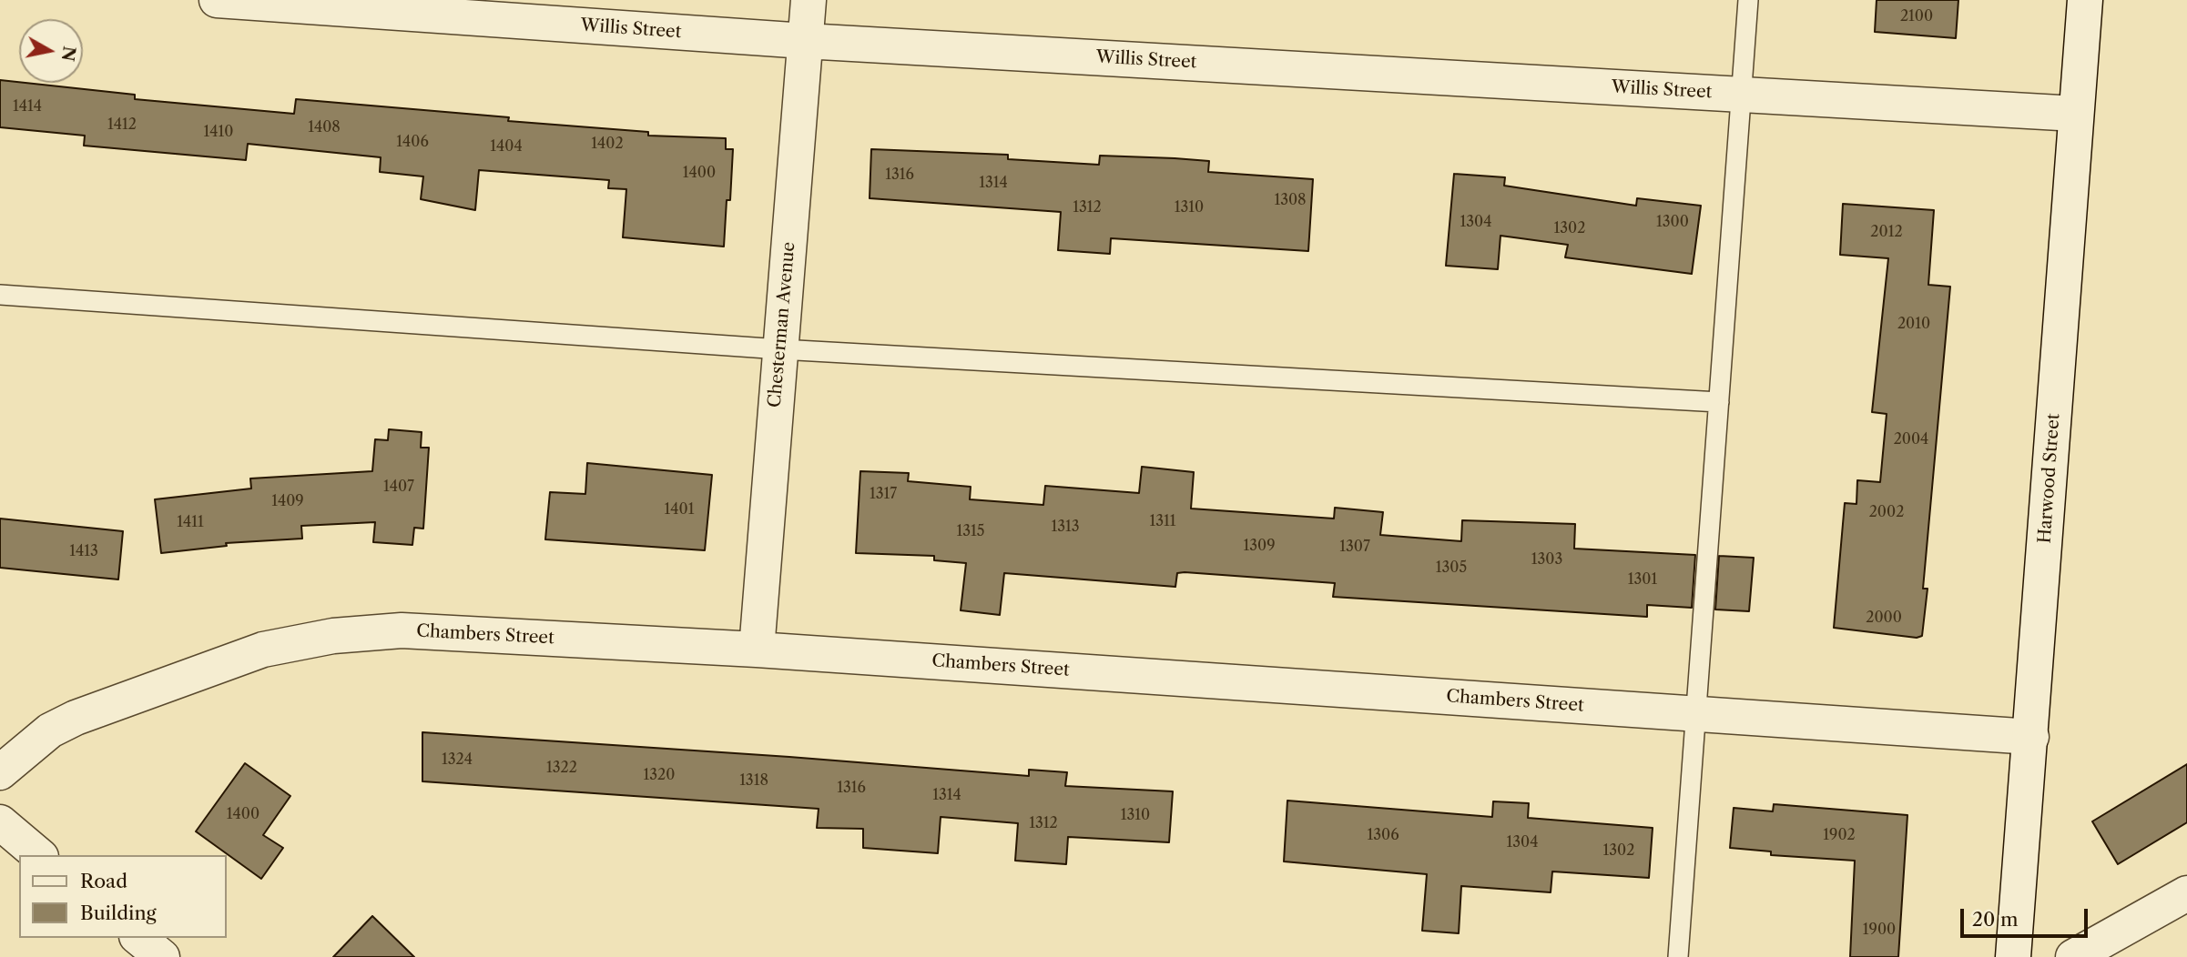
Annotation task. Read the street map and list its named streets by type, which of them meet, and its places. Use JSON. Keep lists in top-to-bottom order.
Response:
{
  "streets": {
    "street": [
      "Willis Street",
      "Chesterman Avenue",
      "Harwood Street",
      "Chambers Street"
    ]
  },
  "crossings": [
    ["Willis Street", "Chesterman Avenue"],
    ["Willis Street", "Harwood Street"],
    ["Chesterman Avenue", "Chambers Street"],
    ["Harwood Street", "Chambers Street"]
  ],
  "house_numbers": [
    "2100",
    "1414",
    "1412",
    "1408",
    "1410",
    "1406",
    "1402",
    "1404",
    "1400",
    "1316",
    "1314",
    "1308",
    "1312",
    "1310",
    "1304",
    "1300",
    "1302",
    "2012",
    "2010",
    "2004",
    "1407",
    "1317",
    "1409",
    "1401",
    "2002",
    "1311",
    "1411",
    "1313",
    "1315",
    "1309",
    "1307",
    "1413",
    "1303",
    "1305",
    "1301",
    "2000",
    "1324",
    "1322",
    "1320",
    "1318",
    "1316",
    "1314",
    "1400",
    "1310",
    "1312",
    "1306",
    "1902",
    "1304",
    "1302",
    "1900"
  ],
  "legend": ["Road", "Building"],
  "scale_bar": "20 m",
  "north": "right"
}
